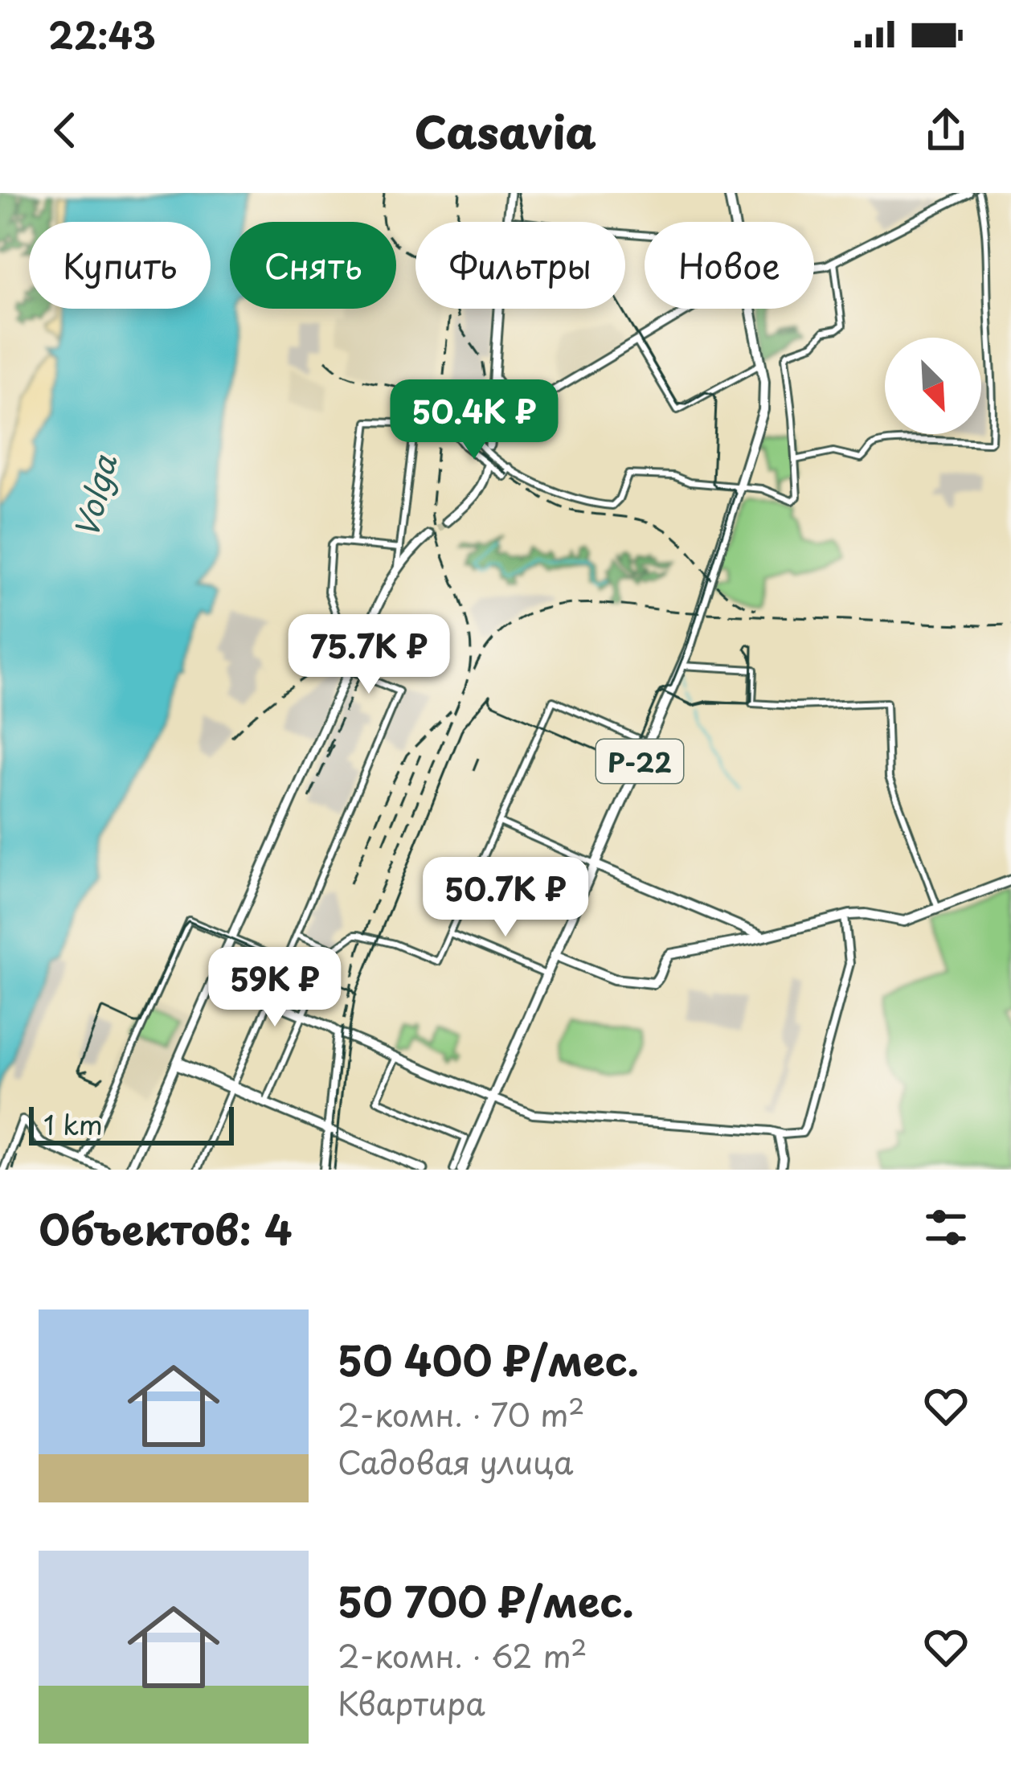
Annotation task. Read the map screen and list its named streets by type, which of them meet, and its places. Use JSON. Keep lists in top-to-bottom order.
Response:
{
  "streets": {
    "highway": ["Р-22"]
  },
  "water": ["Volga"],
  "scale_bar": "1 km",
  "north": "bottom right",
  "page": {
    "status": "22:43",
    "header": "Casavia",
    "chip": [
      "Купить",
      "Снять",
      "Фильтры",
      "Новое"
    ],
    "price": [
      "50.4K ₽",
      "75.7K ₽",
      "50.7K ₽",
      "59K ₽"
    ],
    "scale": "1 km",
    "heading": "Объектов: 4",
    "list": [
      {
        "name": "50 400 ₽/мес.",
        "note": "2-комн. · 70 m² · Садовая улица"
      },
      {
        "name": "50 700 ₽/мес.",
        "note": "2-комн. · 62 m² · Квартира"
      }
    ]
  }
}
